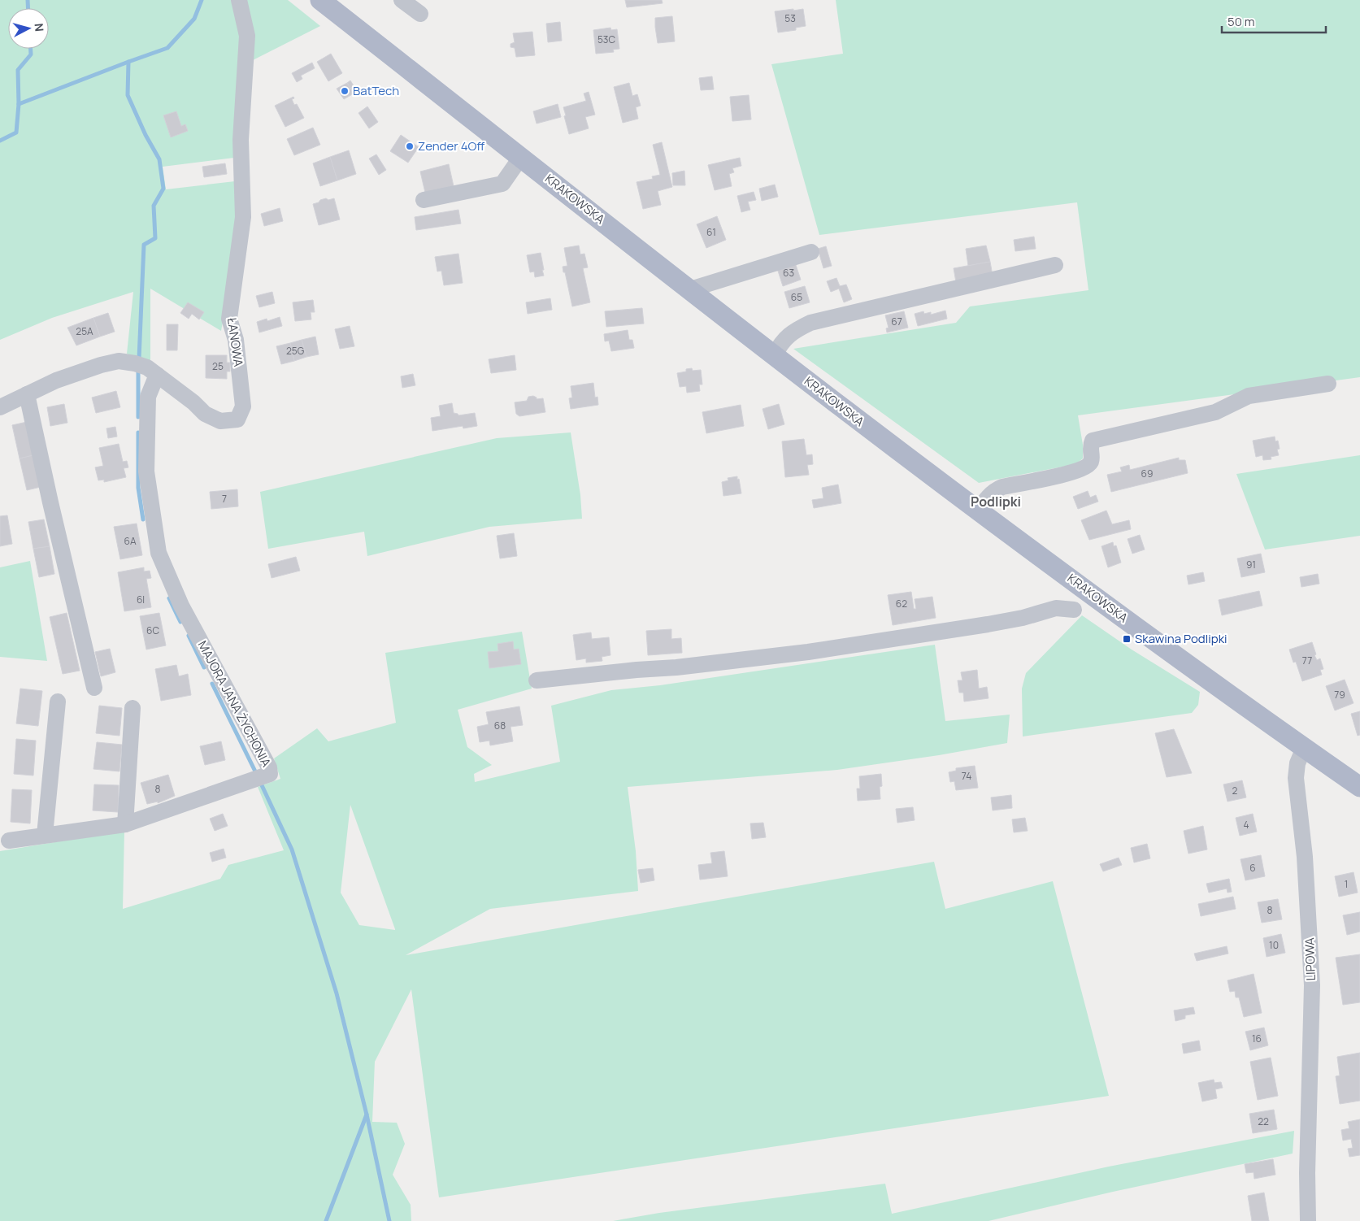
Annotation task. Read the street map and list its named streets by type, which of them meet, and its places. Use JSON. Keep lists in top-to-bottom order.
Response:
{
  "streets": {
    "main road": ["KRAKOWSKA"],
    "street": ["ŁANOWA", "MAJORA JANA ŻYCHONIA", "LIPOWA"]
  },
  "crossings": [
    ["KRAKOWSKA", "LIPOWA"],
    ["ŁANOWA", "MAJORA JANA ŻYCHONIA"]
  ],
  "districts": ["Podlipki"],
  "places": {
    "other": ["BatTech", "Zender 4Off"],
    "transit": ["Skawina Podlipki"]
  },
  "house_numbers": [
    "53",
    "53C",
    "61",
    "63",
    "65",
    "67",
    "25A",
    "25G",
    "25",
    "69",
    "7",
    "6A",
    "91",
    "6I",
    "62",
    "6C",
    "77",
    "79",
    "68",
    "74",
    "8",
    "2",
    "4",
    "6",
    "1",
    "8",
    "10",
    "16",
    "22"
  ],
  "scale_bar": "50 m",
  "north": "right"
}
